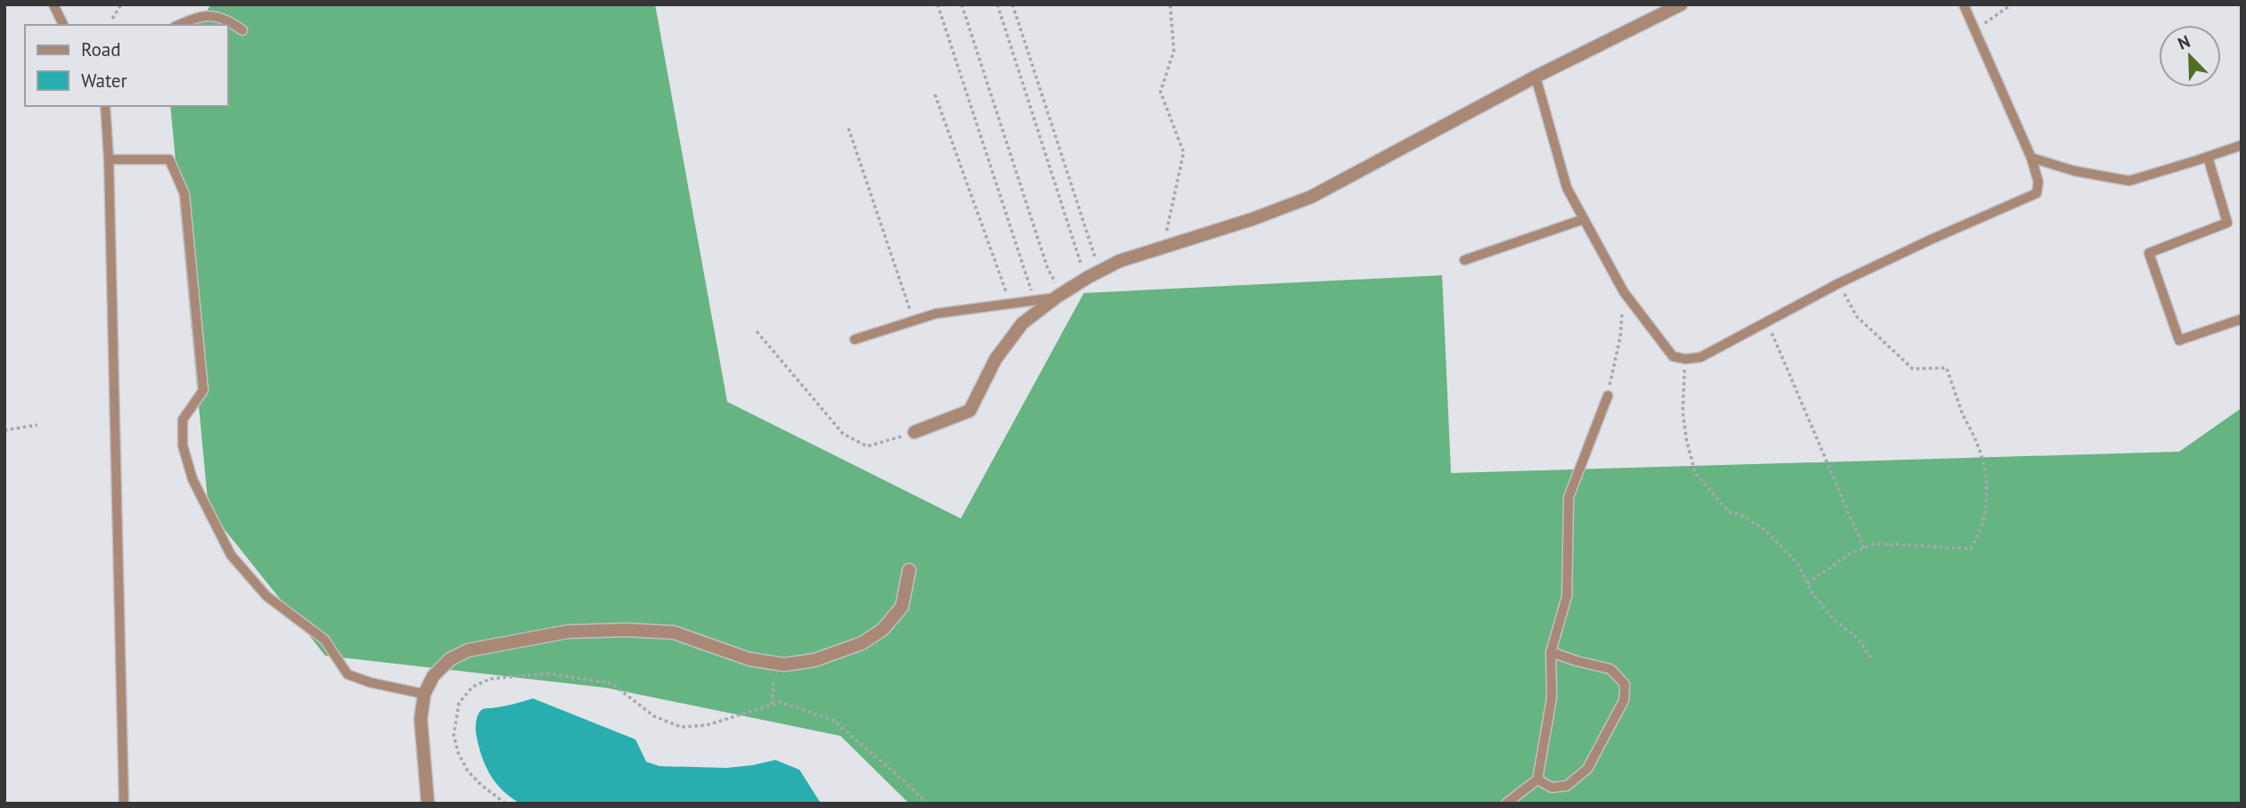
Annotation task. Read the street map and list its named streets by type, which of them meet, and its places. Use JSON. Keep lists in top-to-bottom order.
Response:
{
  "legend": ["Road", "Water"],
  "north": "top left"
}
